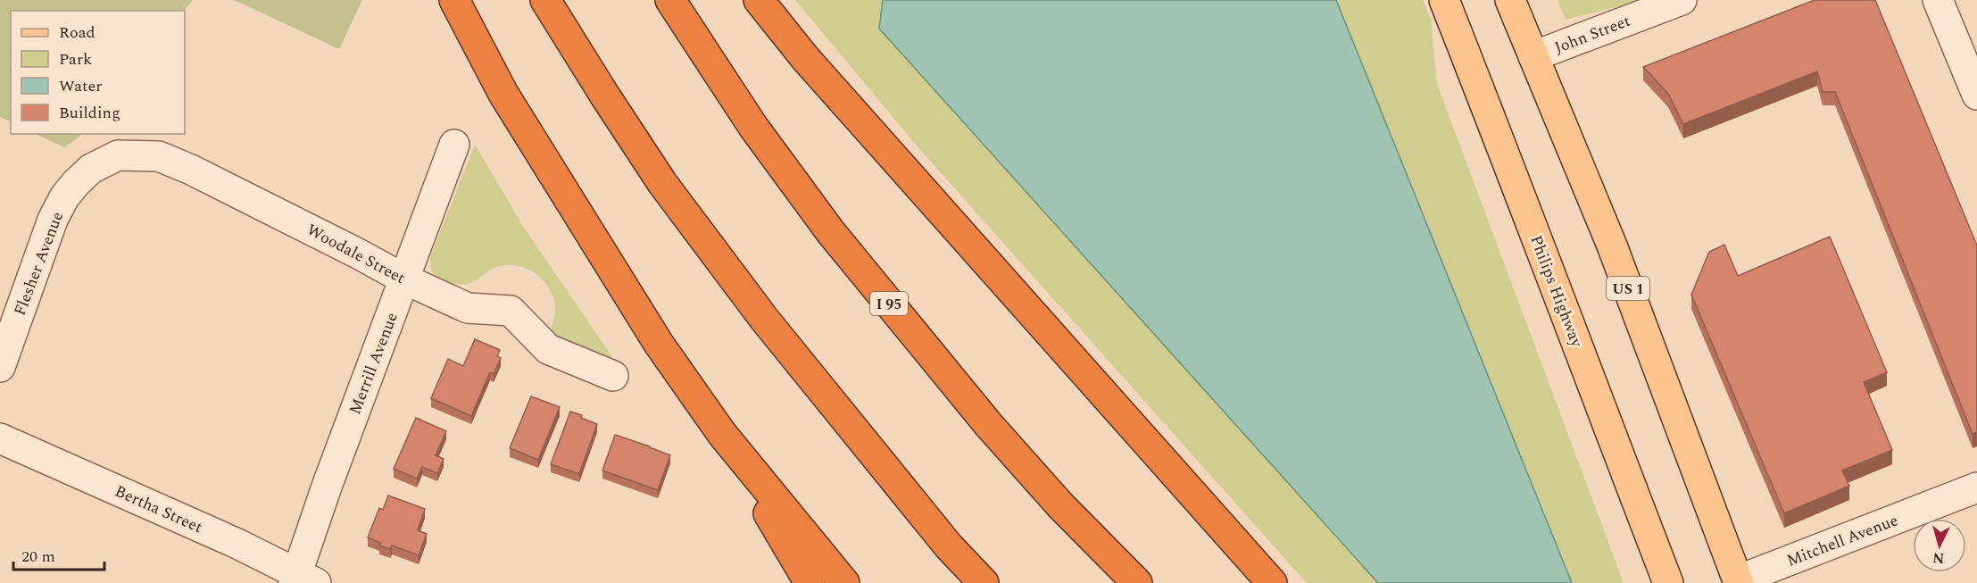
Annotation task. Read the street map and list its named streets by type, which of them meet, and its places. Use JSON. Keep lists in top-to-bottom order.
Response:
{
  "streets": {
    "highway": ["I 95"],
    "main road": ["US 1", "Philips Highway"],
    "street": [
      "John Street",
      "Woodale Street",
      "Flesher Avenue",
      "Merrill Avenue",
      "Bertha Street",
      "Mitchell Avenue"
    ]
  },
  "crossings": [
    ["John Street", "US 1"],
    ["Woodale Street", "Flesher Avenue"],
    ["Woodale Street", "Merrill Avenue"],
    ["US 1", "Mitchell Avenue"],
    ["Merrill Avenue", "Bertha Street"]
  ],
  "legend": [
    "Road",
    "Park",
    "Water",
    "Building"
  ],
  "scale_bar": "20 m",
  "north": "bottom"
}
